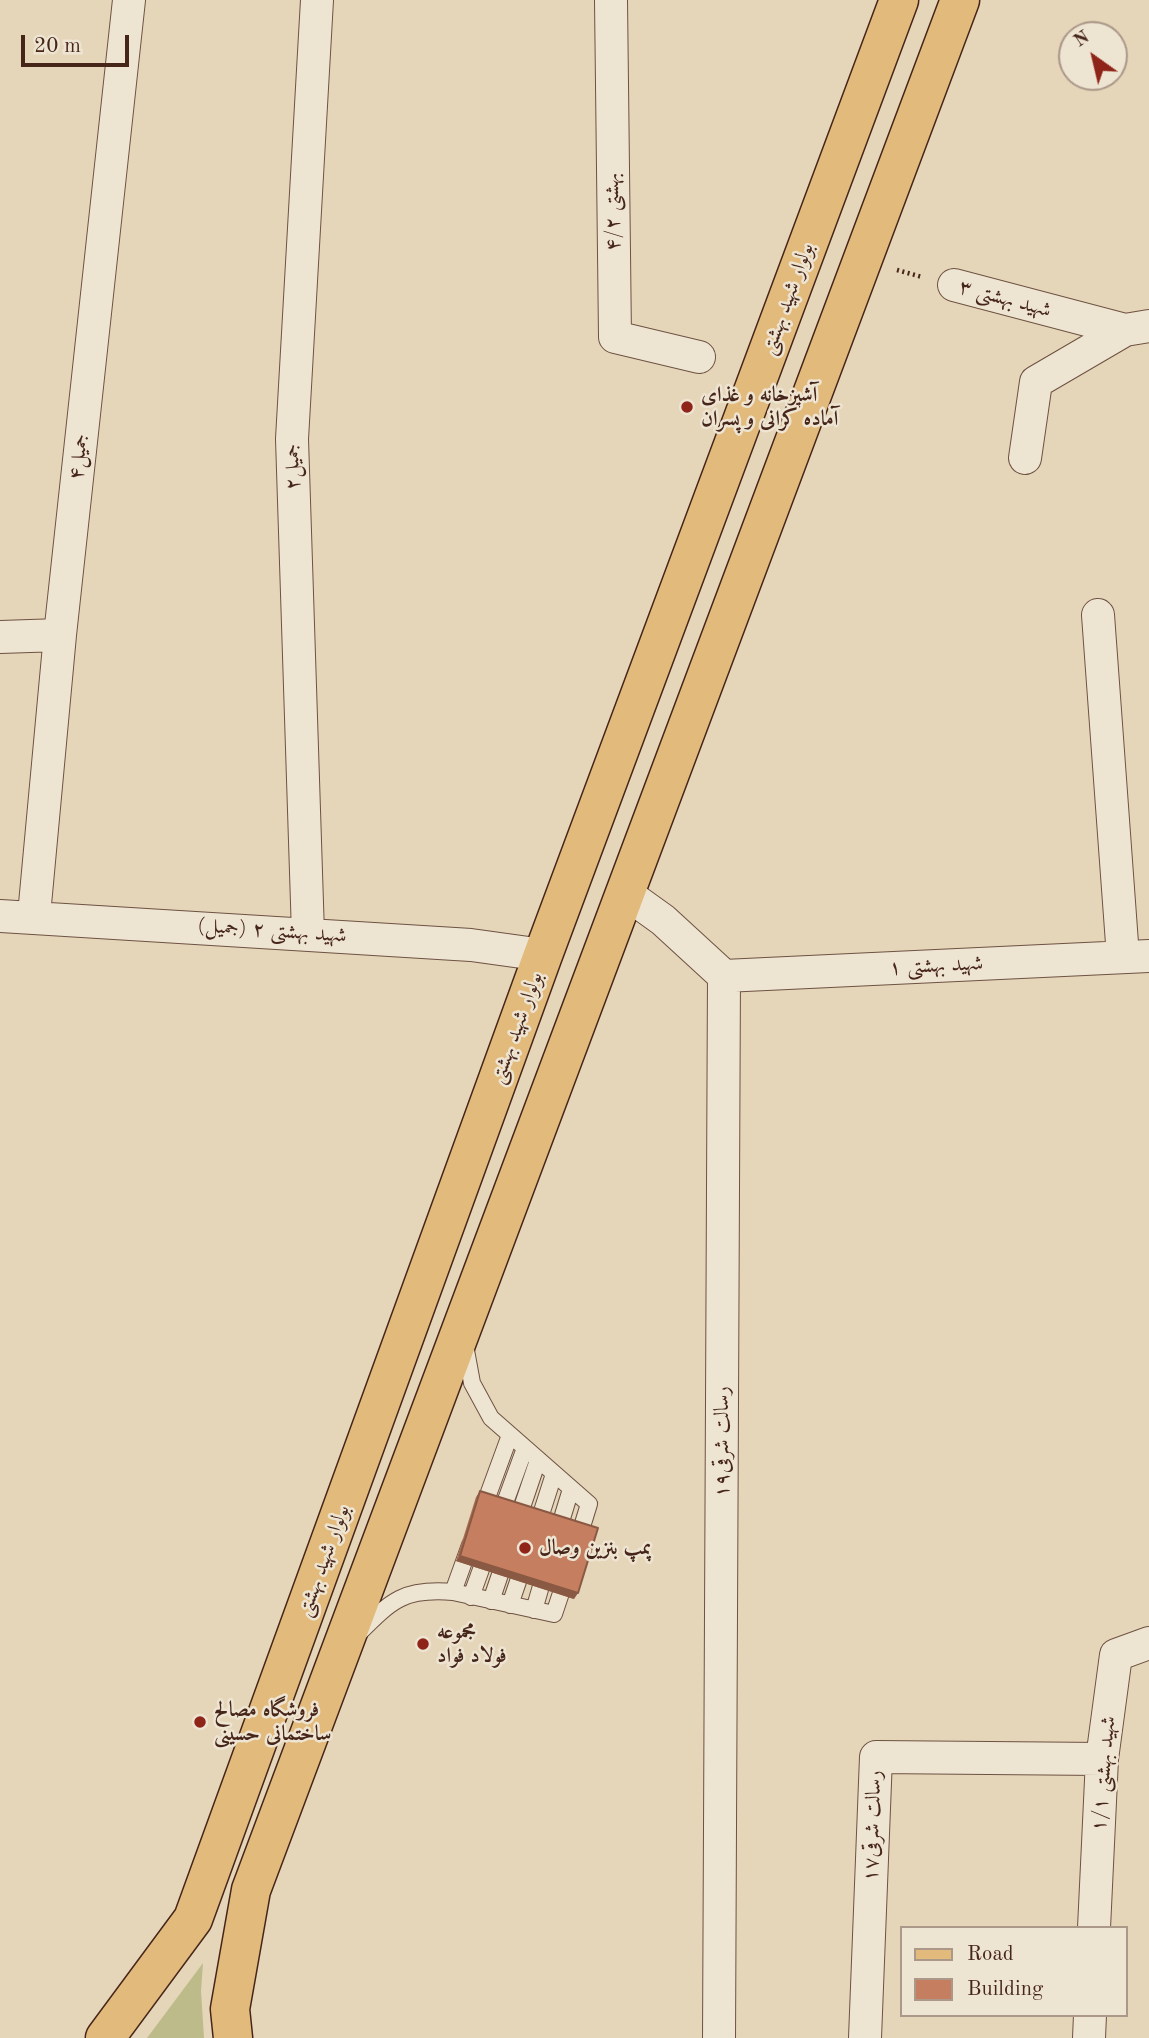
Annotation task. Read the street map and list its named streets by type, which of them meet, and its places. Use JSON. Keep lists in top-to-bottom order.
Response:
{
  "streets": {
    "main road": ["بولوار شهید بهشتی"],
    "street": [
      "بهشتی ۴/۲",
      "شهید بهشتی ۳",
      "جمیل۴",
      "جمیل۲",
      "شهید بهشتی ۲ (جمیل)",
      "شهید بهشتی ۱",
      "رسالت شرقی۱۹",
      "شهید بهشتی ۱/۱",
      "رسالت شرقی۱۷"
    ]
  },
  "crossings": [
    ["بولوار شهید بهشتی", "شهید بهشتی ۲ (جمیل)"],
    ["جمیل۴", "شهید بهشتی ۲ (جمیل)"],
    ["جمیل۲", "شهید بهشتی ۲ (جمیل)"],
    ["شهید بهشتی ۱", "رسالت شرقی۱۹"],
    ["شهید بهشتی ۱/۱", "رسالت شرقی۱۷"]
  ],
  "places": [
    "آشپزخانه و غذای آماده کرانی و پسران",
    "پمپ بنزین وصال",
    "مجموعه فولاد فواد",
    "فروشگاه مصالح ساختمانی حسینی"
  ],
  "legend": ["Road", "Building"],
  "scale_bar": "20 m",
  "north": "top left"
}
